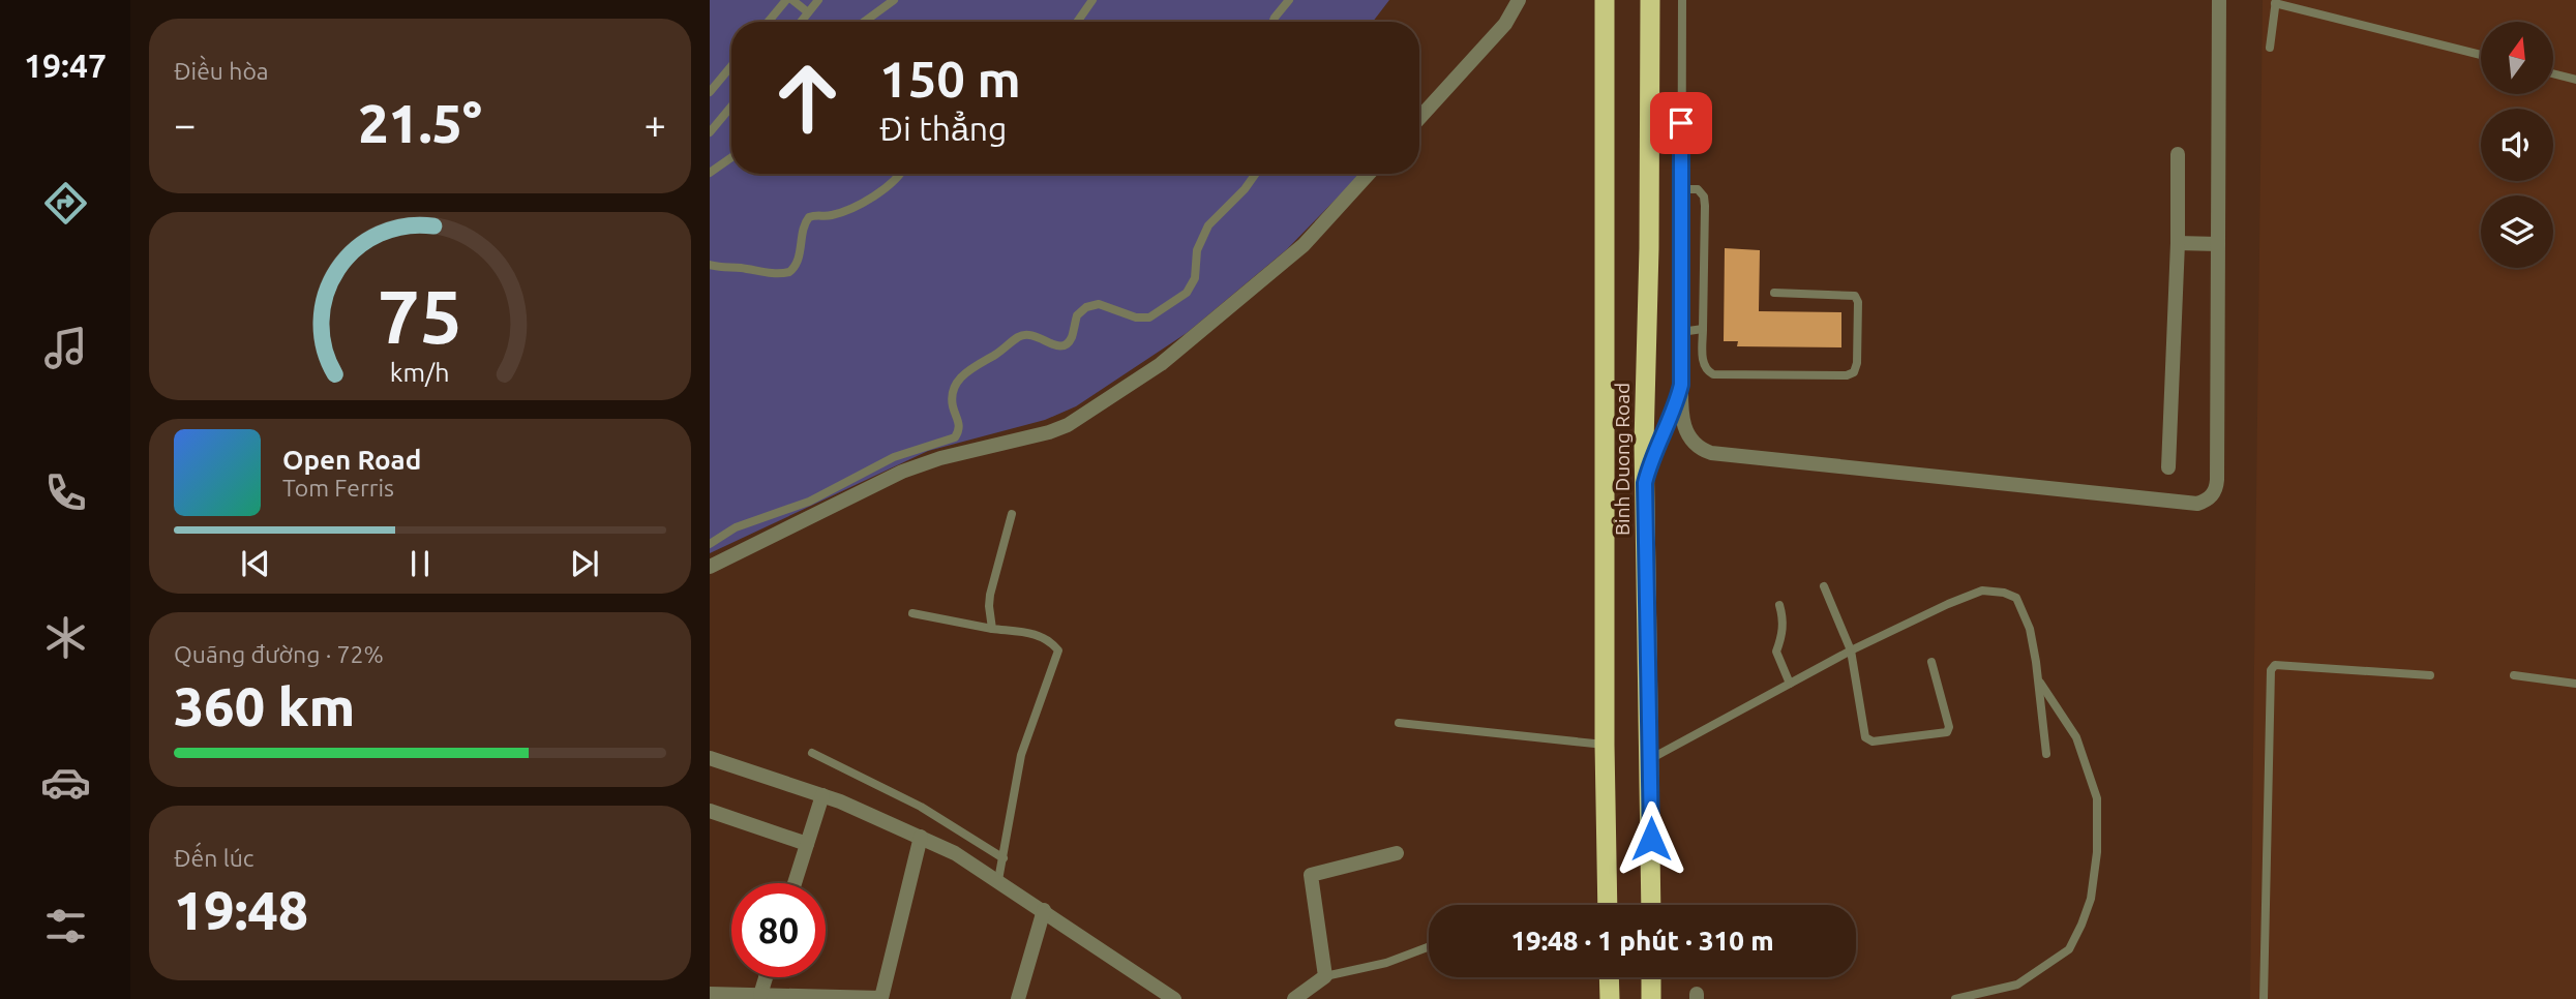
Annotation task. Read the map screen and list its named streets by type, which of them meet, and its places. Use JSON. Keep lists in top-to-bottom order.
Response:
{
  "streets": {
    "highway": ["Binh Duong Road"]
  },
  "north": "top",
  "page": {
    "tabs": "19:47",
    "tile": [
      "Điều hòa",
      ["Quãng đường · 72%", "360 km"],
      ["Đến lúc", "19:48"]
    ],
    "turn": ["150 m", "Đi thẳng"],
    "heat": ["−", "21.5°", "+"],
    "song": ["Open Road", "Tom Ferris"],
    "limit": "80",
    "trip": "19:48 · 1 phút · 310 m",
    "gauge": ["75", "km/h"]
  }
}
